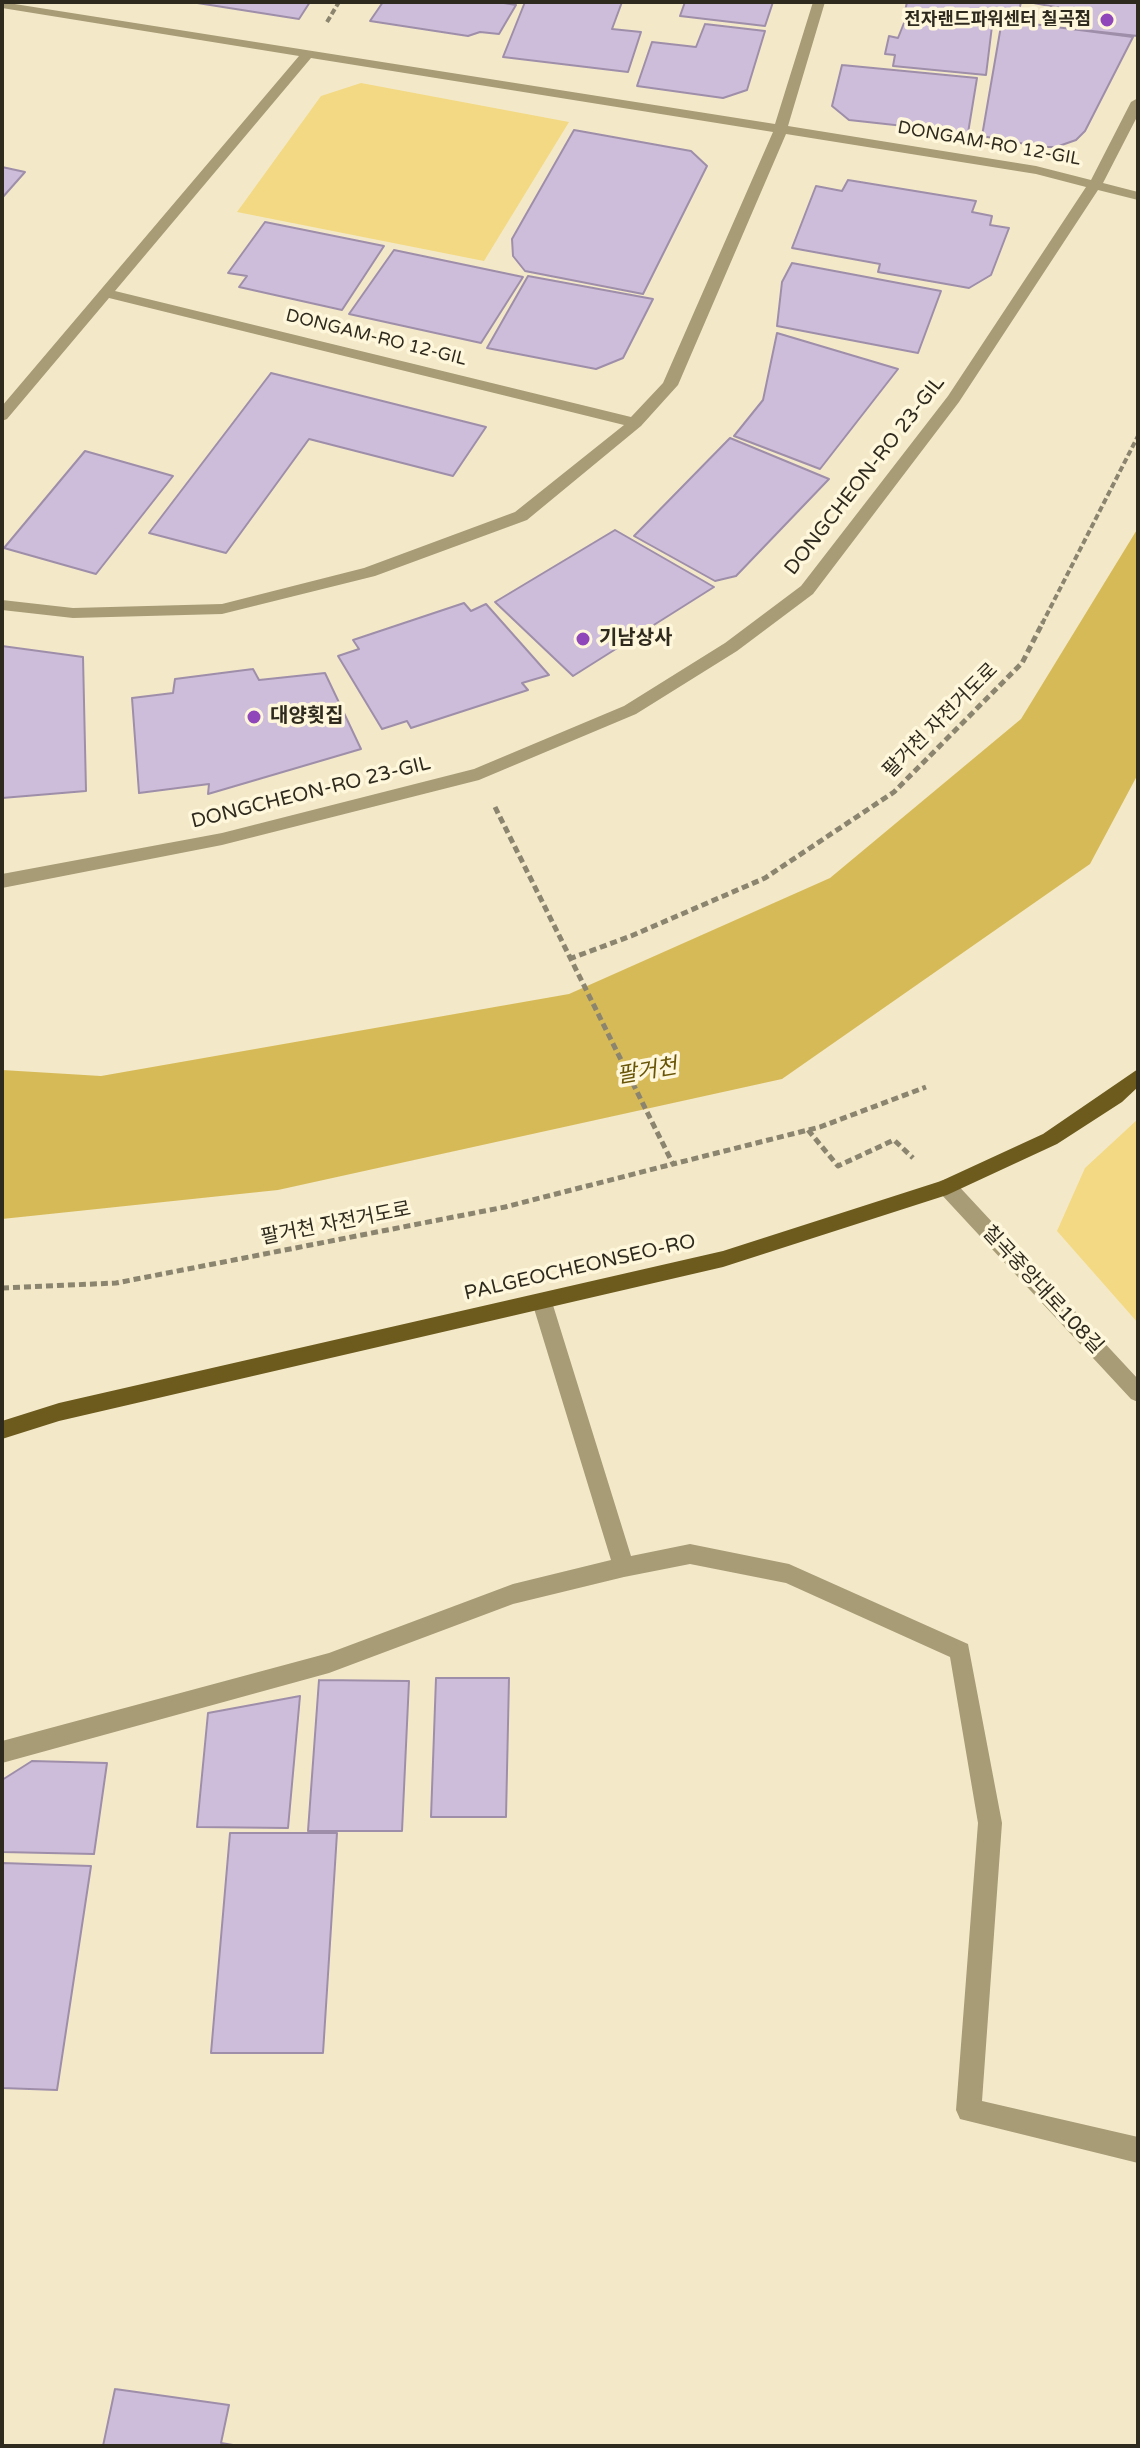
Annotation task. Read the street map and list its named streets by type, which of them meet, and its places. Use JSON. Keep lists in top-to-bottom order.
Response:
{
  "streets": {
    "main road": ["PALGEOCHEONSEO-RO"],
    "street": ["DONGAM-RO 12-GIL", "DONGCHEON-RO 23-GIL", "칠곡중앙대로108길"],
    "path": ["팔거천 자전거도로"]
  },
  "crossings": [
    ["DONGAM-RO 12-GIL", "DONGCHEON-RO 23-GIL"],
    ["PALGEOCHEONSEO-RO", "칠곡중앙대로108길"]
  ],
  "water": ["팔거천"],
  "places": ["전자랜드파워센터 칠곡점", "기남상사", "대양횟집"]
}
